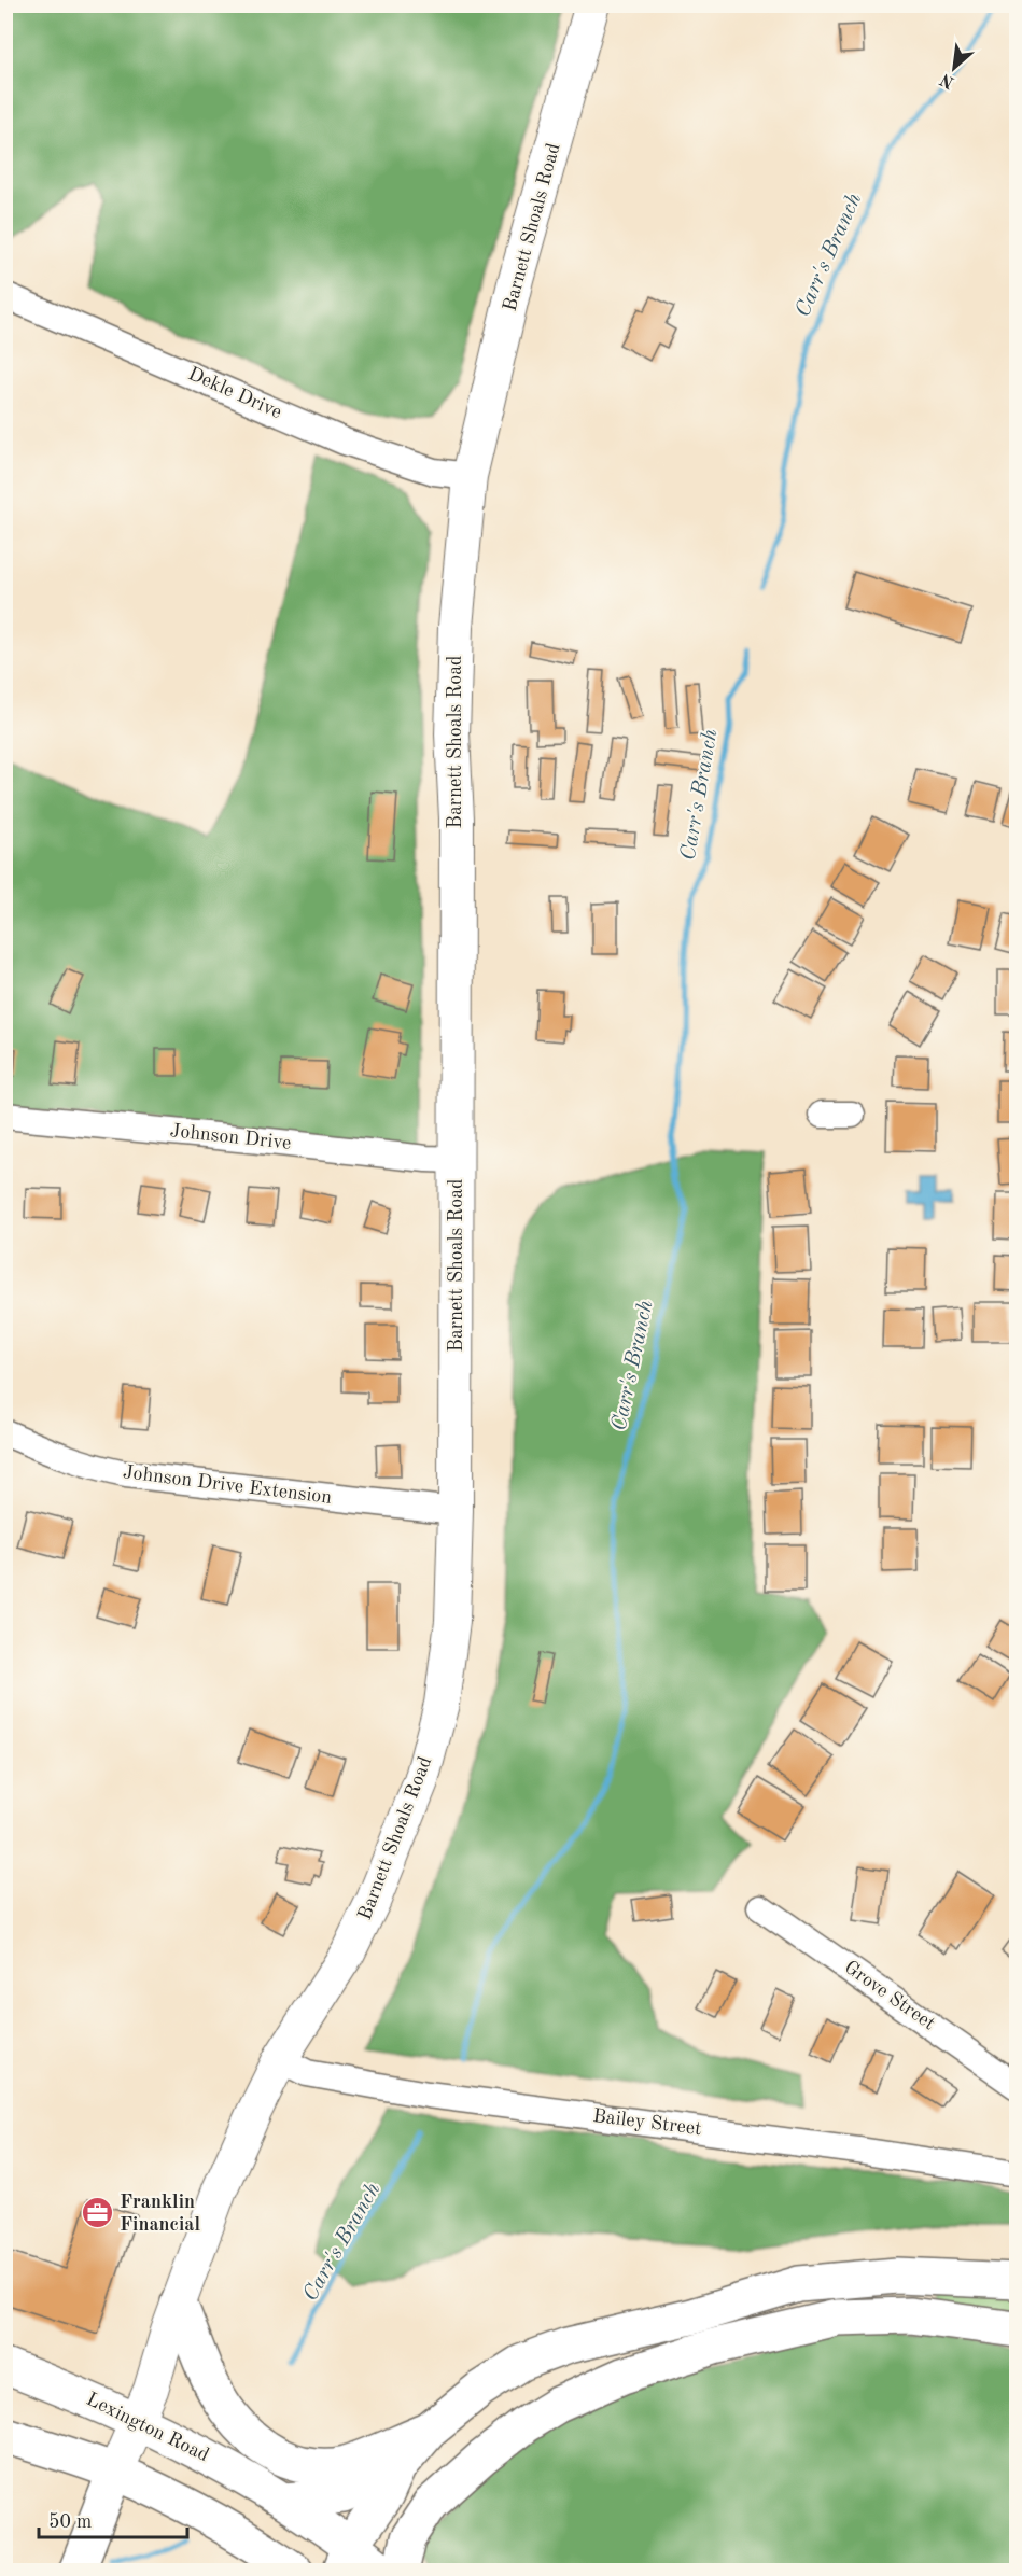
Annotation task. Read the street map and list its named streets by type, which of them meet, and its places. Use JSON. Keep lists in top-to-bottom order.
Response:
{
  "streets": {
    "highway": ["Lexington Road"],
    "main road": ["Barnett Shoals Road"],
    "street": [
      "Dekle Drive",
      "Johnson Drive",
      "Johnson Drive Extension",
      "Grove Street",
      "Bailey Street"
    ]
  },
  "crossings": [
    ["Barnett Shoals Road", "Dekle Drive"],
    ["Barnett Shoals Road", "Johnson Drive"],
    ["Barnett Shoals Road", "Johnson Drive Extension"],
    ["Barnett Shoals Road", "Bailey Street"],
    ["Barnett Shoals Road", "Lexington Road"]
  ],
  "water": ["Carr's Branch"],
  "places": {
    "office": ["Franklin Financial"]
  },
  "scale_bar": "50 m",
  "north": "bottom left"
}
